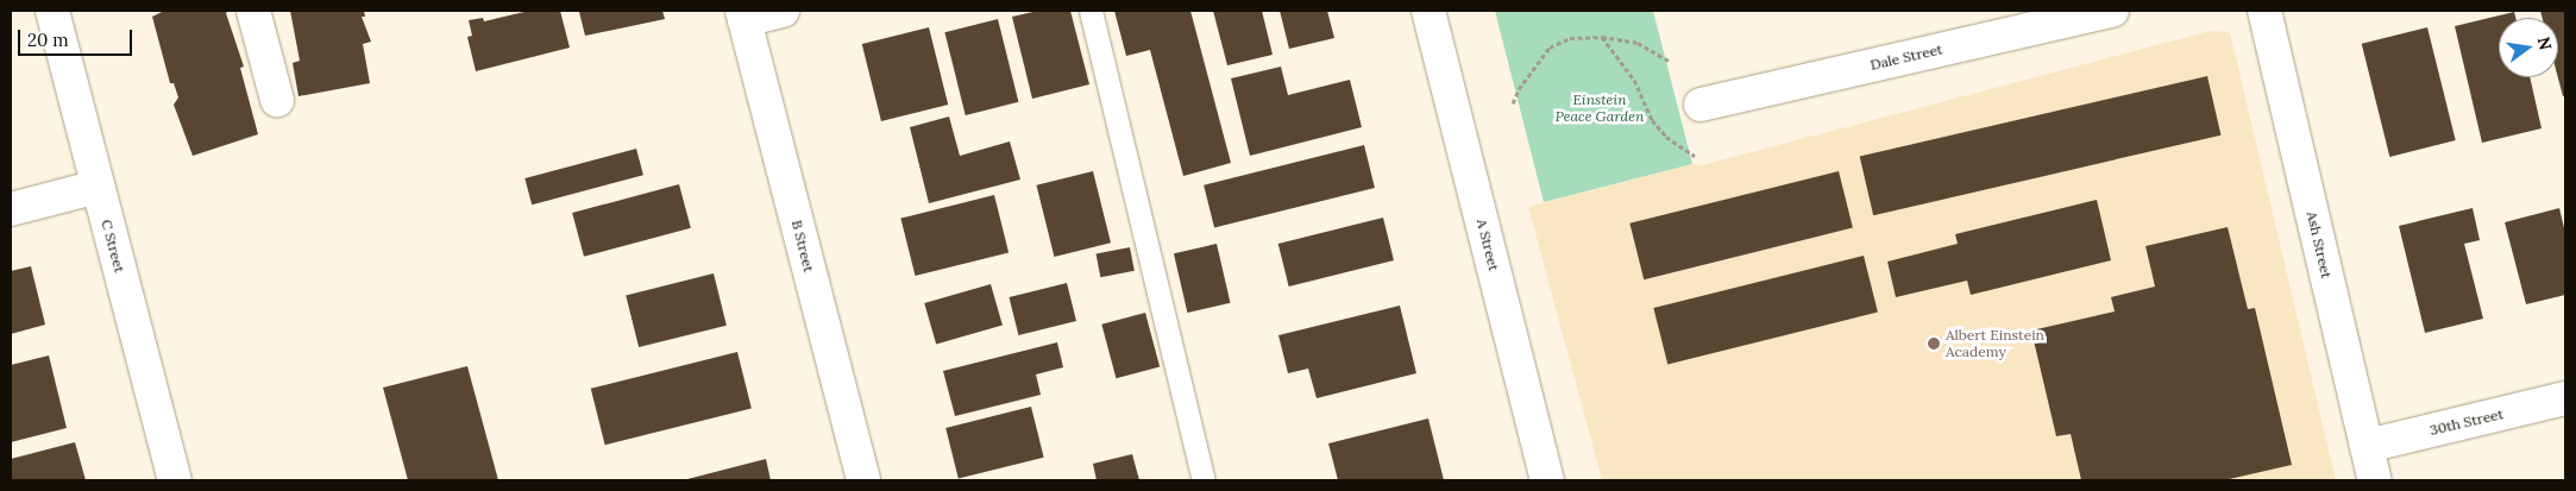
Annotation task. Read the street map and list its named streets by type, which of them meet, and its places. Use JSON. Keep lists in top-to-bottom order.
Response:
{
  "streets": {
    "street": [
      "Dale Street",
      "A Street",
      "Ash Street",
      "C Street",
      "B Street",
      "30th Street"
    ]
  },
  "crossings": [
    ["Ash Street", "30th Street"]
  ],
  "parks": ["Einstein Peace Garden"],
  "places": ["Albert Einstein Academy"],
  "scale_bar": "20 m",
  "north": "right"
}
